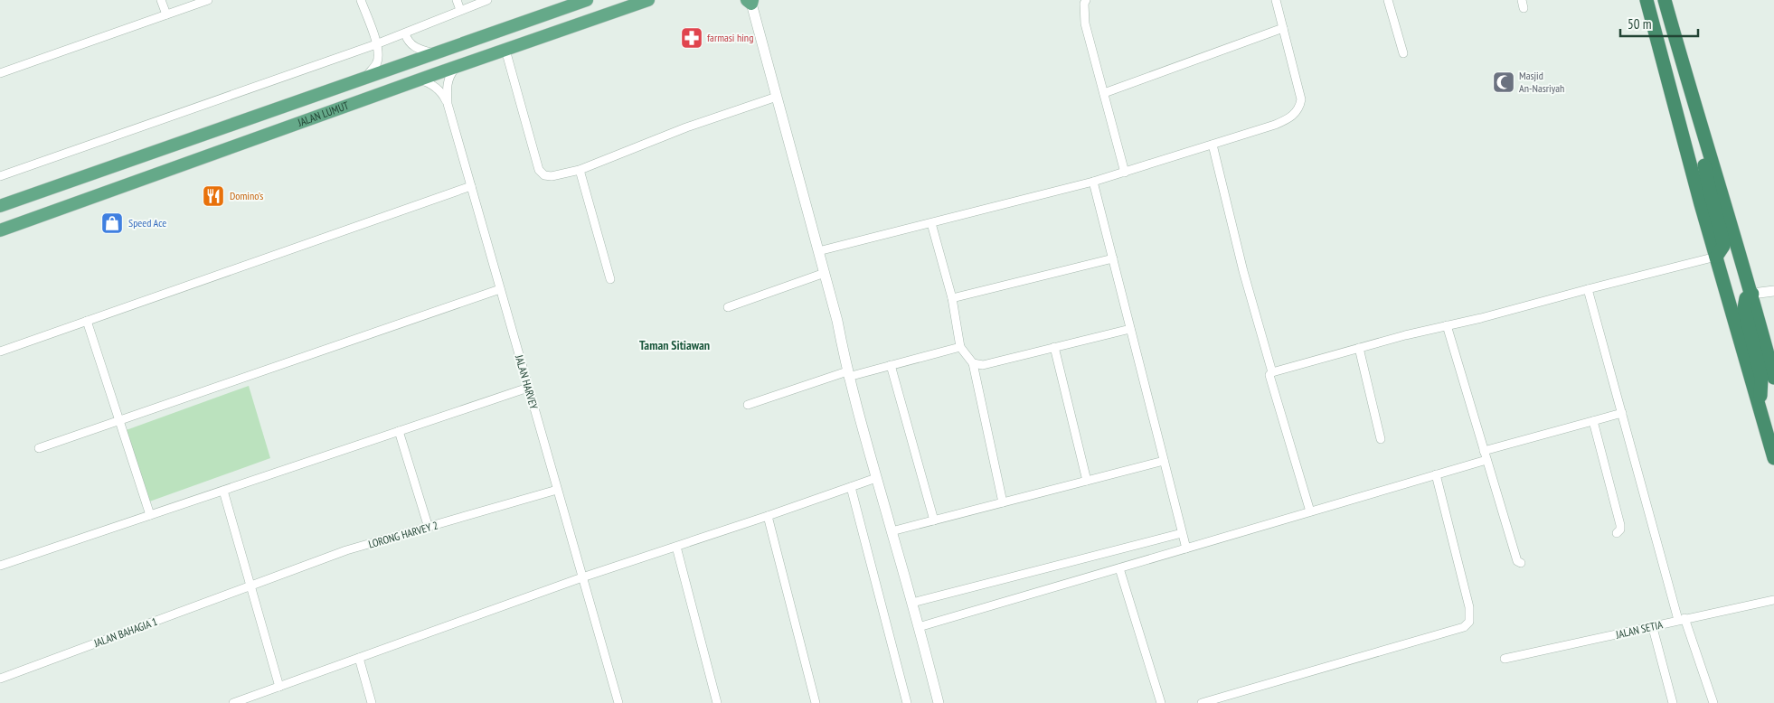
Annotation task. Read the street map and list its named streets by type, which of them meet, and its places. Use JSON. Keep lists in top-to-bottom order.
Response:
{
  "streets": {
    "main road": ["JALAN LUMUT"],
    "street": [
      "JALAN HARVEY",
      "LORONG HARVEY 2",
      "JALAN SETIA",
      "JALAN BAHAGIA 1"
    ]
  },
  "crossings": [
    ["JALAN HARVEY", "LORONG HARVEY 2"],
    ["LORONG HARVEY 2", "JALAN BAHAGIA 1"]
  ],
  "districts": ["Taman Sitiawan"],
  "places": {
    "pharmacy": ["farmasi hing"],
    "mosque": ["Masjid An-Nasriyah"],
    "restaurant": ["Domino's"],
    "shop": ["Speed Ace"]
  },
  "scale_bar": "50 m"
}
